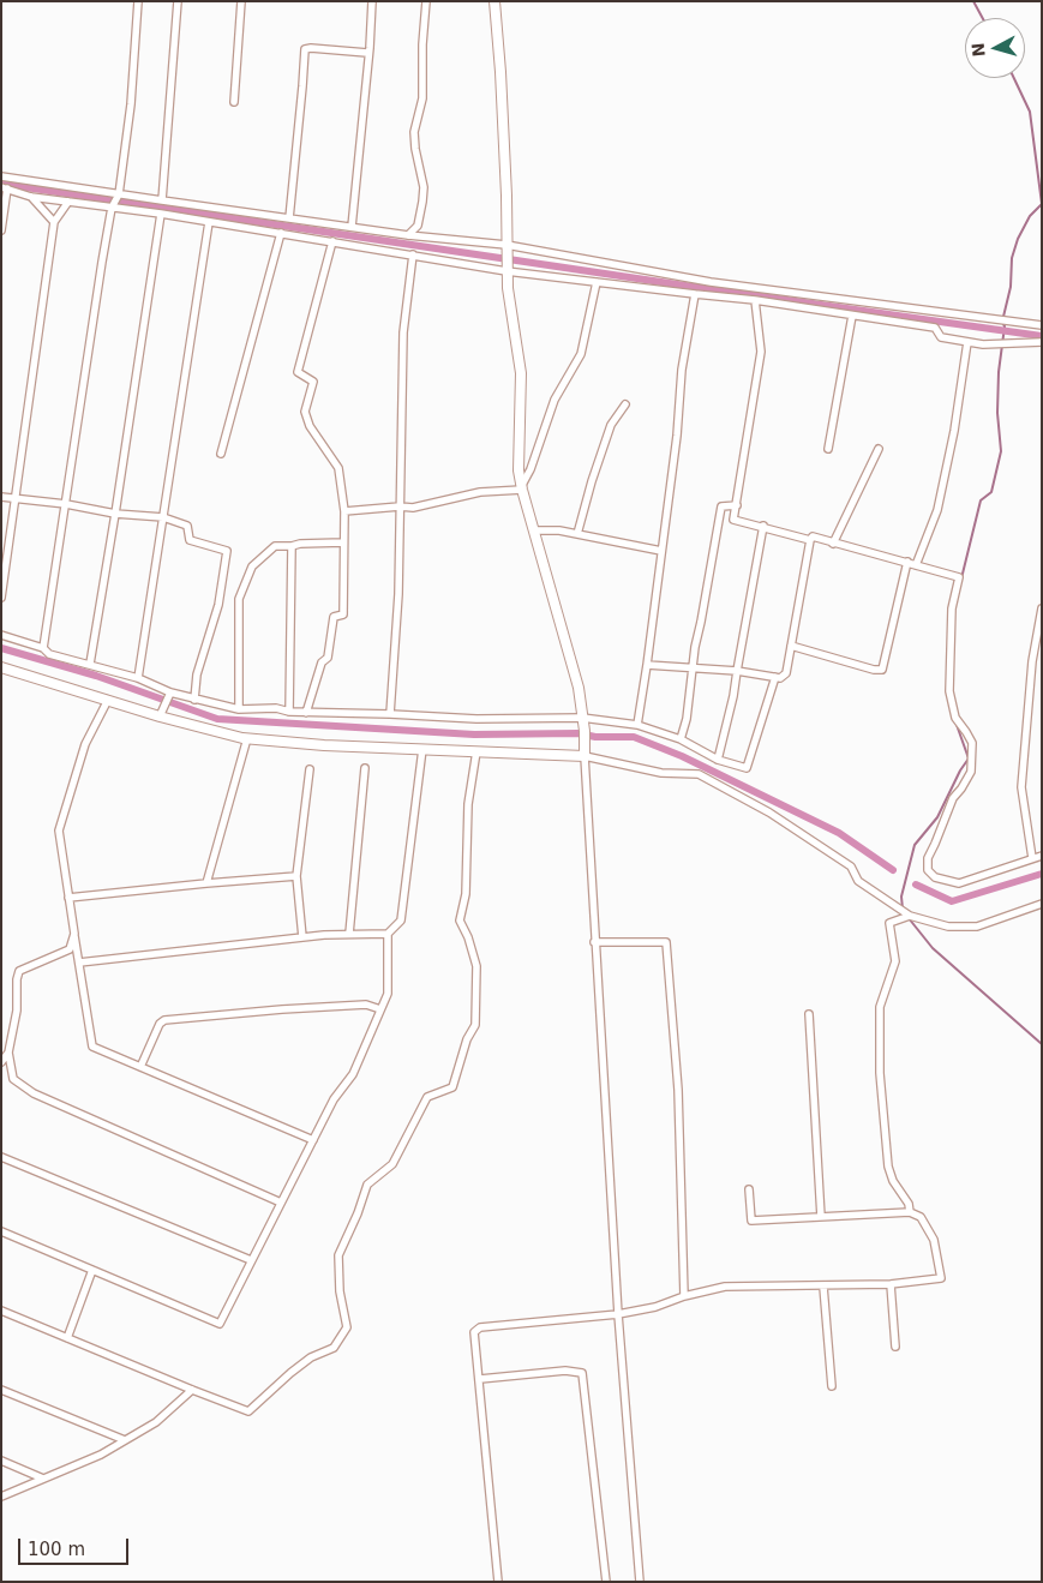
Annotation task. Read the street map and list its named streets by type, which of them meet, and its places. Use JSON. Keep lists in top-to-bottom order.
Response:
{
  "scale_bar": "100 m",
  "north": "left"
}
